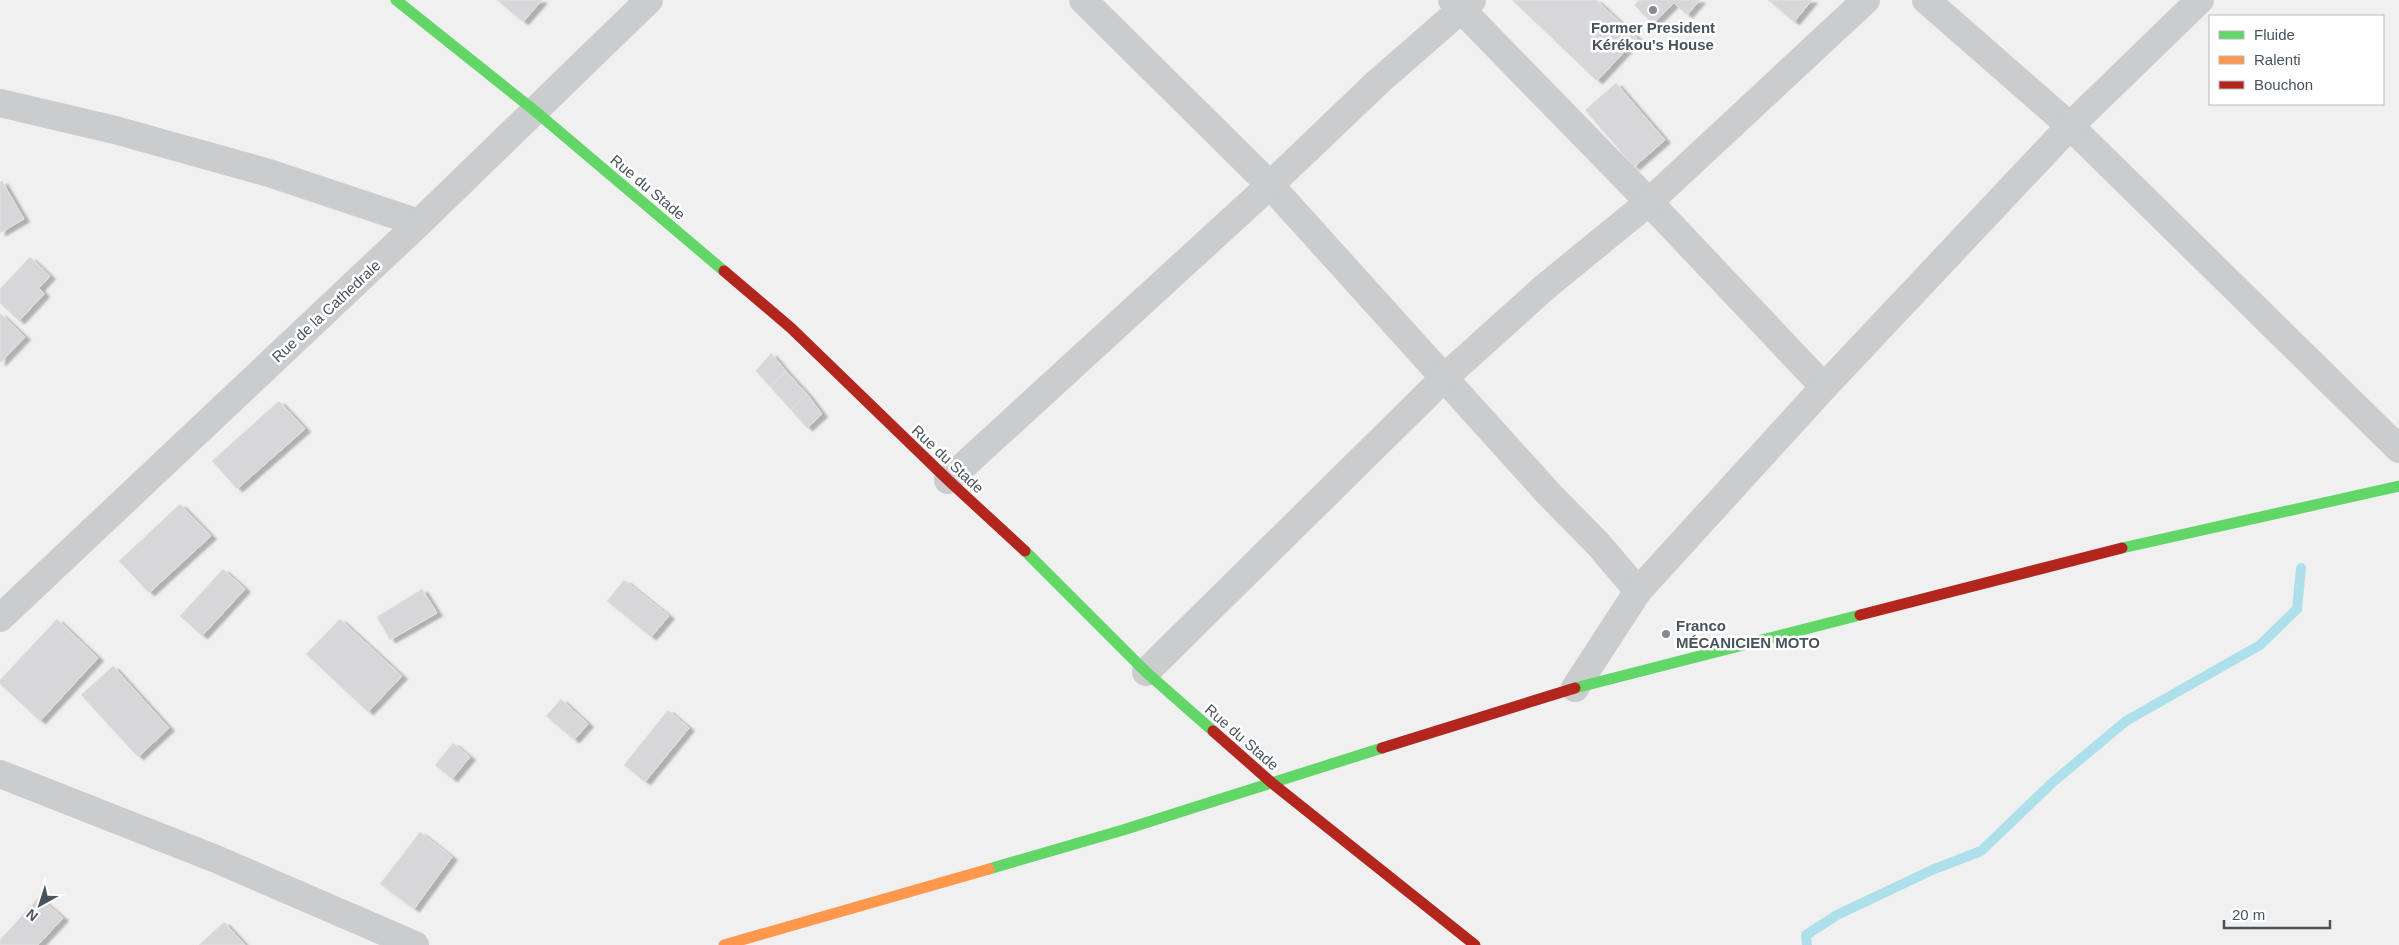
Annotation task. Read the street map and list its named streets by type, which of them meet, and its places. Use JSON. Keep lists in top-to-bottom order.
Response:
{
  "streets": {
    "street": ["Rue du Stade", "Rue de la Cathedrale"]
  },
  "crossings": [
    ["Rue du Stade", "Rue de la Cathedrale"]
  ],
  "places": ["Former President Kérékou's House", "Franco MÉCANICIEN MOTO"],
  "legend": ["Fluide", "Ralenti", "Bouchon"],
  "scale_bar": "20 m",
  "north": "bottom left"
}
